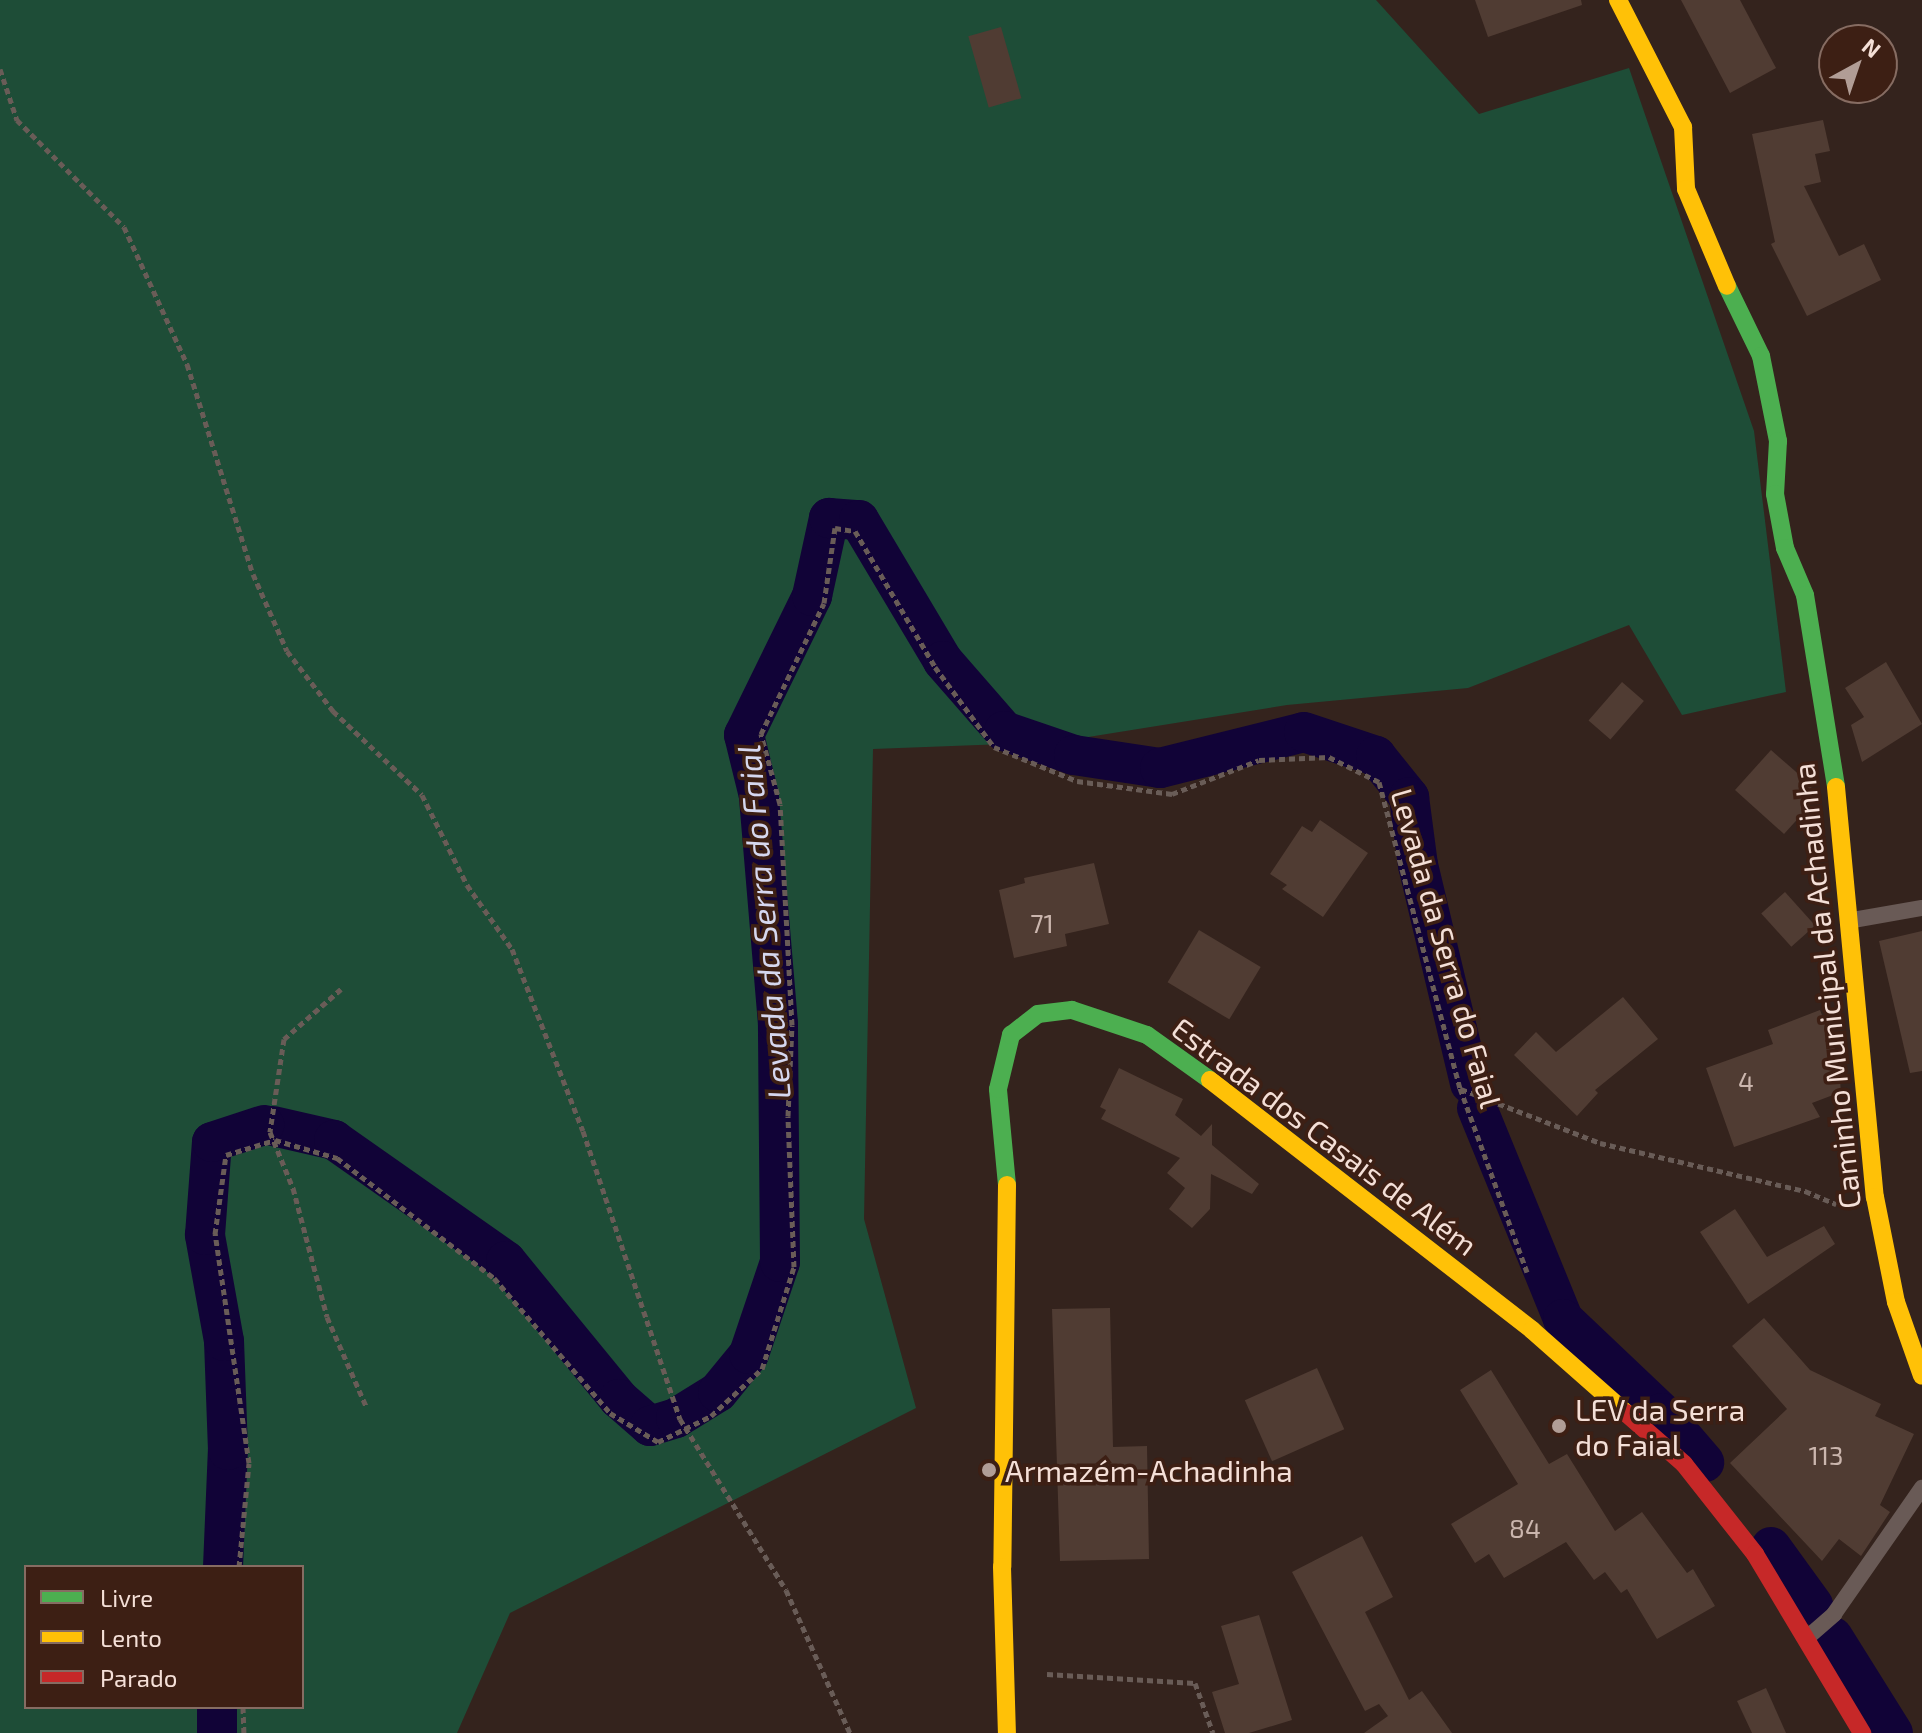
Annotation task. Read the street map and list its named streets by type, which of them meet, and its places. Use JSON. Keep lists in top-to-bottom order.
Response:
{
  "streets": {
    "street": ["Caminho Municipal da Achadinha", "Estrada dos Casais de Além"],
    "path": ["Levada da Serra do Faial"]
  },
  "water": ["Levada da Serra do Faial"],
  "places": ["LEV da Serra do Faial", "Armazém-Achadinha"],
  "house_numbers": [
    "71",
    "4",
    "113",
    "84"
  ],
  "legend": ["Livre", "Lento", "Parado"],
  "north": "top right"
}
